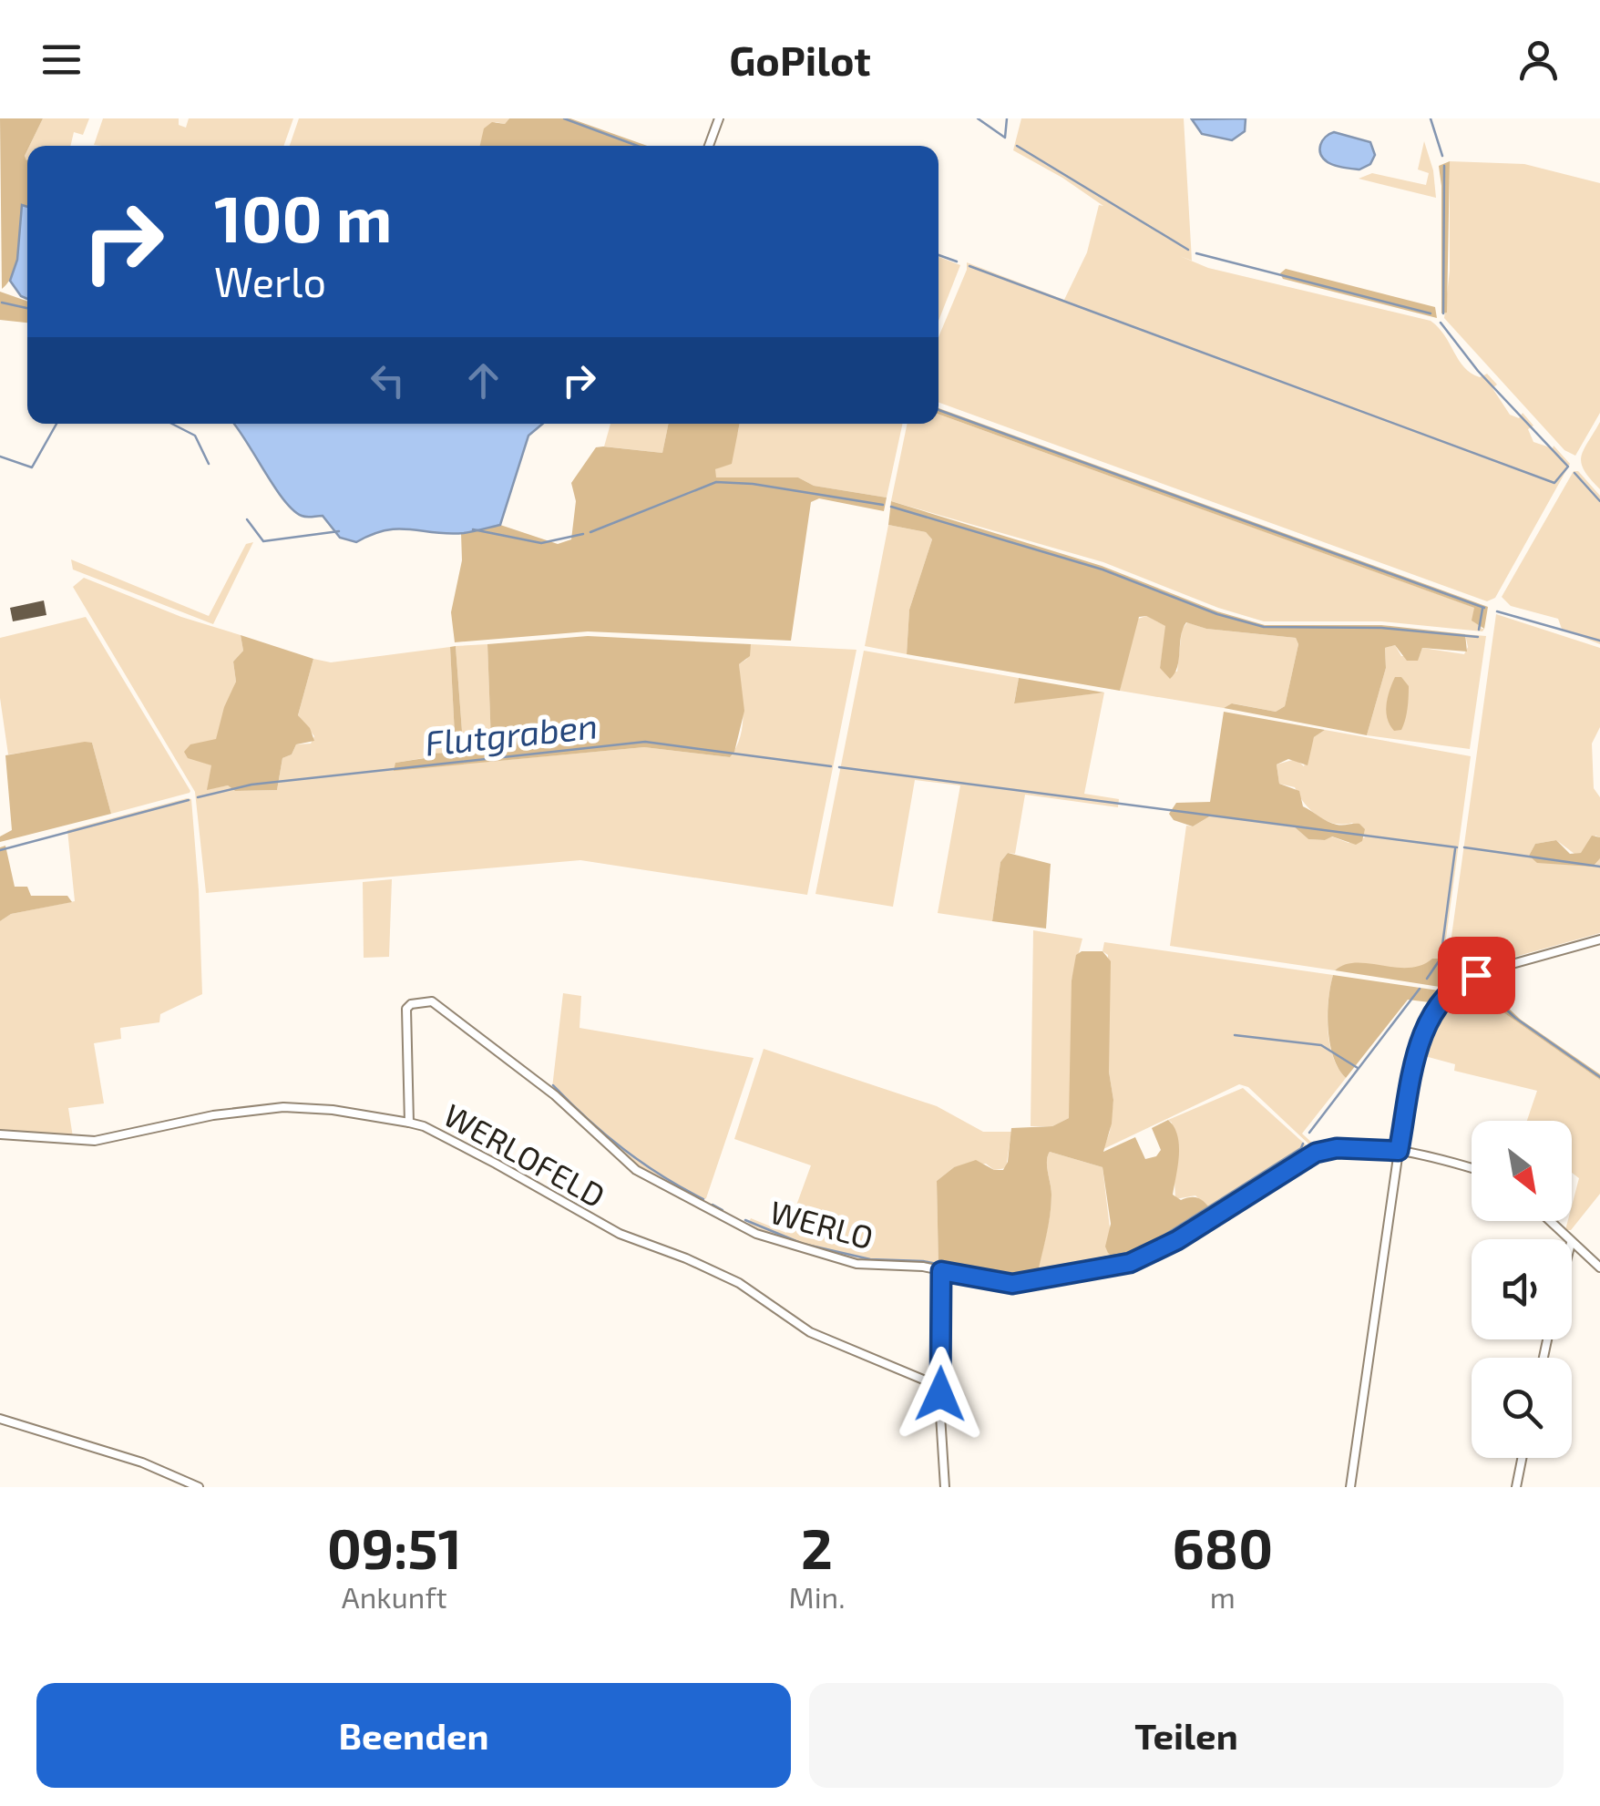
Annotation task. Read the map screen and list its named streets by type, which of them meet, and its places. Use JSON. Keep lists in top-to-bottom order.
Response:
{
  "streets": {
    "street": ["WERLOFELD", "WERLO"]
  },
  "crossings": [
    ["WERLOFELD", "WERLO"]
  ],
  "water": ["Flutgraben"],
  "north": "bottom right",
  "page": {
    "header": "GoPilot",
    "turn": ["100 m", "Werlo"],
    "eta": [
      "09:51",
      "Ankunft",
      "2",
      "Min.",
      "680",
      "m"
    ],
    "buttons": ["Beenden", "Teilen"]
  }
}
